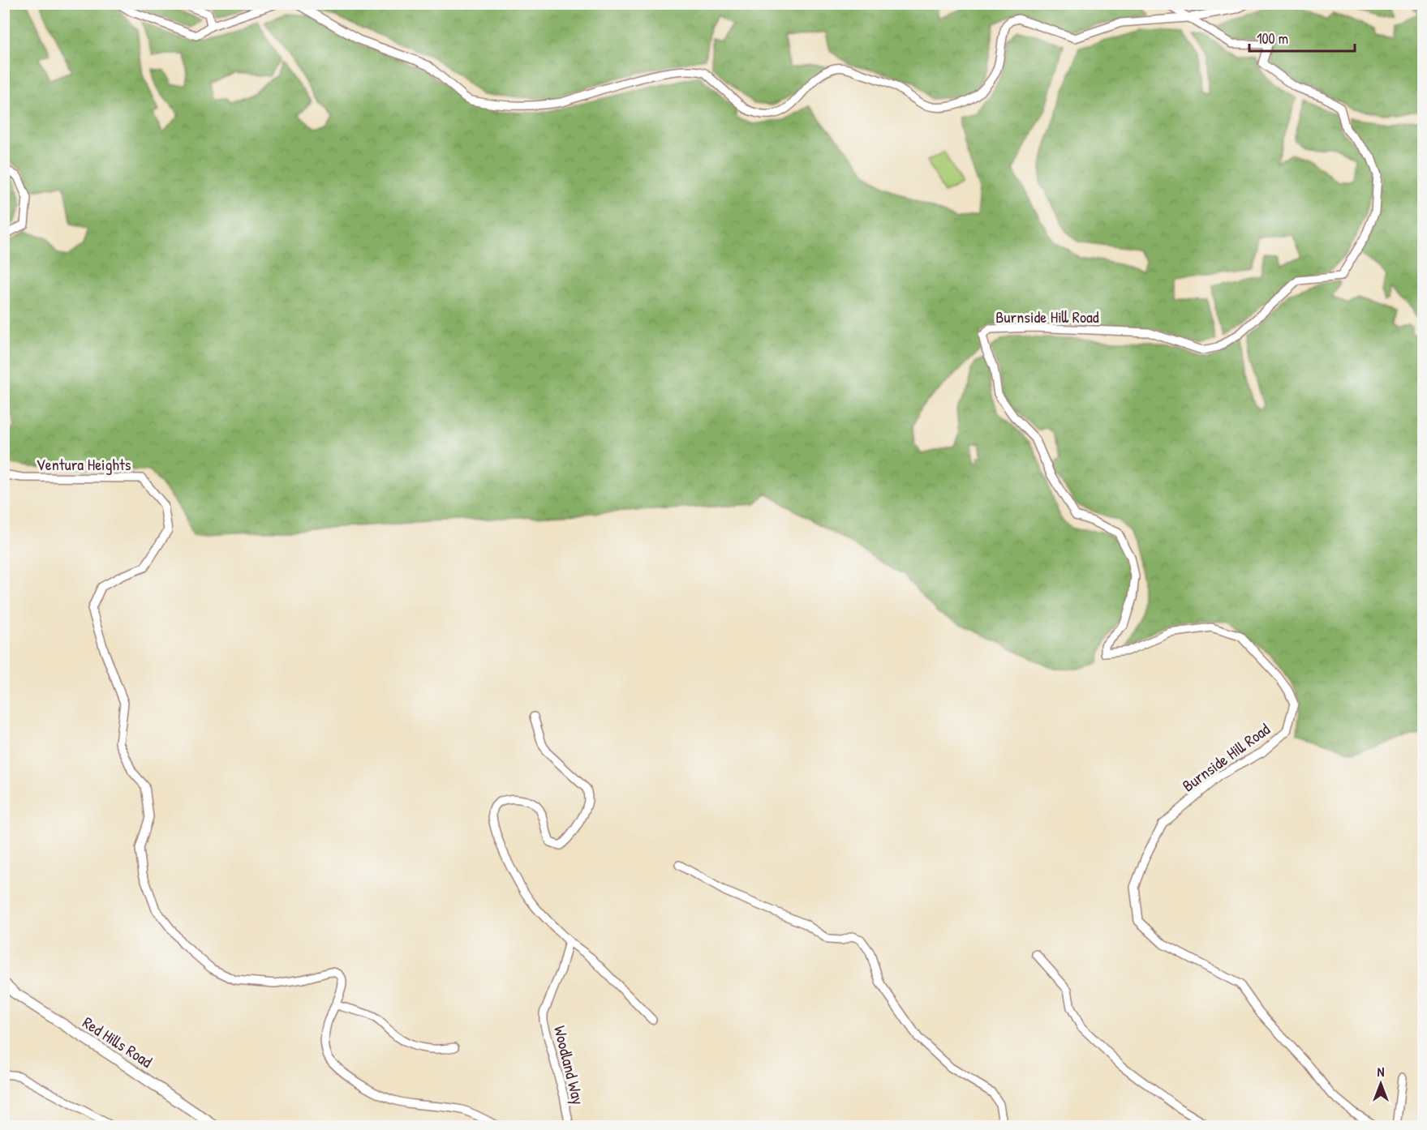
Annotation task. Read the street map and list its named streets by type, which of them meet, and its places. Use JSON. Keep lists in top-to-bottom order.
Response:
{
  "streets": {
    "main road": ["Red Hills Road"],
    "street": ["Burnside Hill Road", "Ventura Heights", "Woodland Way"]
  },
  "scale_bar": "100 m",
  "north": "top"
}
